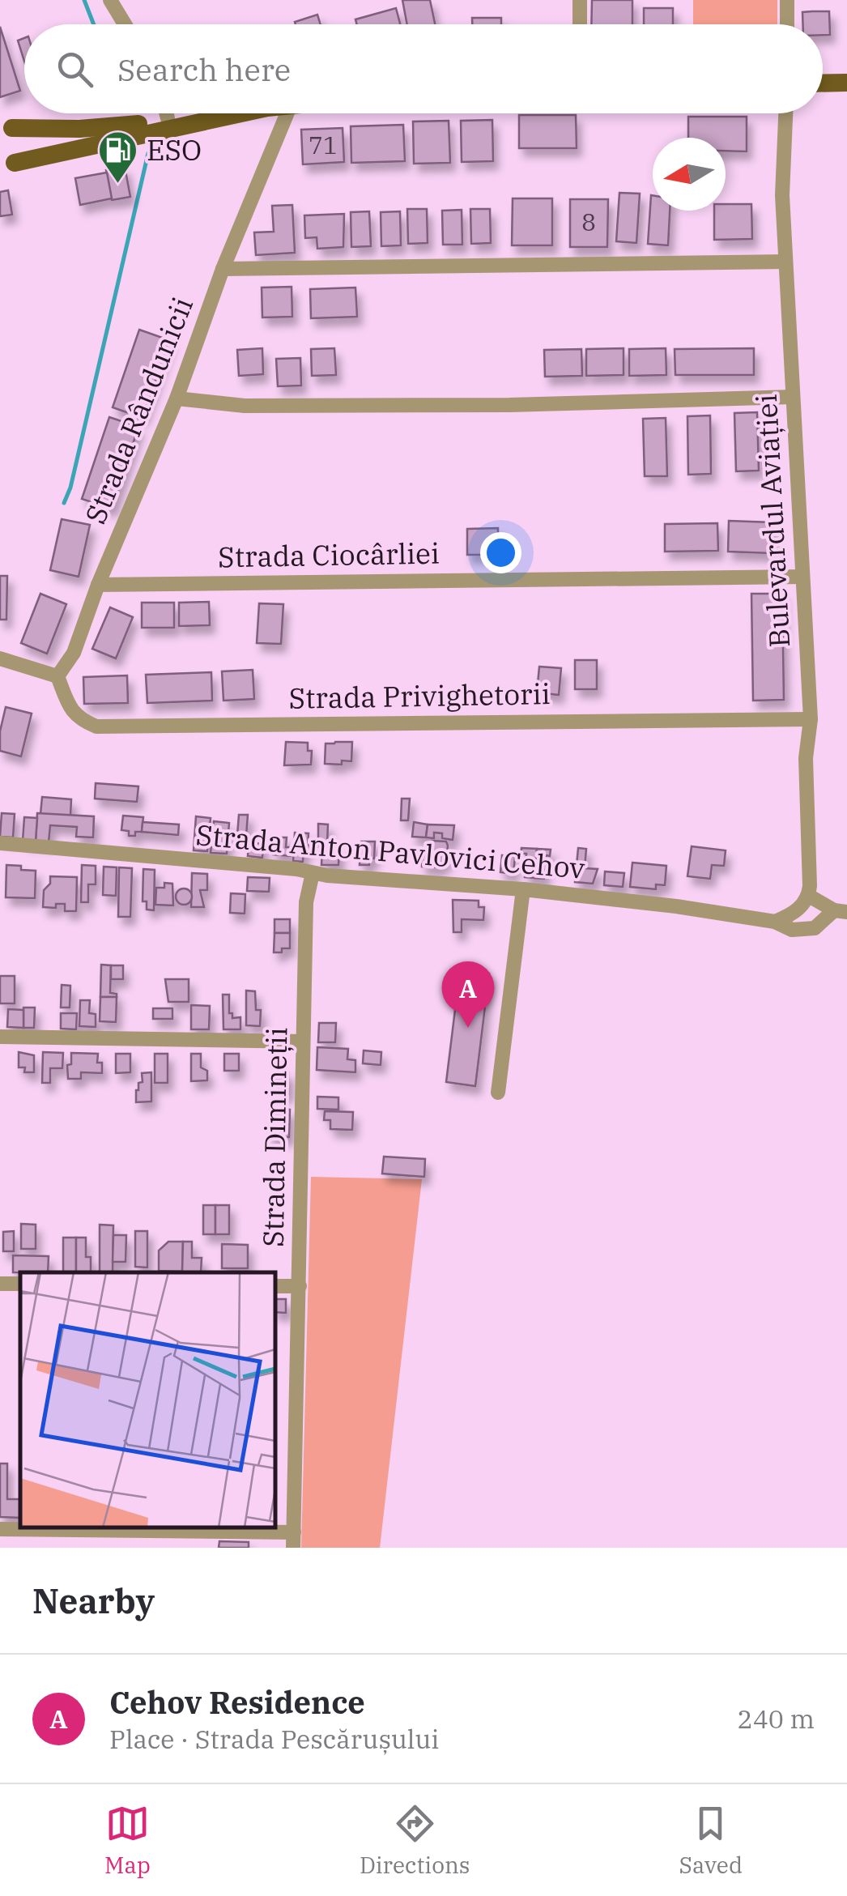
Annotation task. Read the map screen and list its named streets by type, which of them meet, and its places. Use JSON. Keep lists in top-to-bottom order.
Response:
{
  "streets": {
    "street": [
      "Strada Rândunicii",
      "Bulevardul Aviației",
      "Strada Ciocârliei",
      "Strada Privighetorii",
      "Strada Anton Pavlovici Cehov",
      "Strada Dimineții"
    ]
  },
  "crossings": [
    ["Strada Rândunicii", "Strada Ciocârliei"],
    ["Strada Rândunicii", "Strada Privighetorii"],
    ["Bulevardul Aviației", "Strada Ciocârliei"],
    ["Bulevardul Aviației", "Strada Privighetorii"],
    ["Strada Anton Pavlovici Cehov", "Strada Dimineții"]
  ],
  "places": {
    "fuel station": ["ESO"]
  },
  "house_numbers": ["71", "8"],
  "north": "left",
  "page": {
    "search": "Search here",
    "pins": "A",
    "heading": "Nearby",
    "list": [
      {
        "mark": "A",
        "name": "Cehov Residence",
        "note": "Place · Strada Pescărușului",
        "value": "240 m"
      }
    ],
    "nav": ["Map", "Directions", "Saved"]
  }
}
